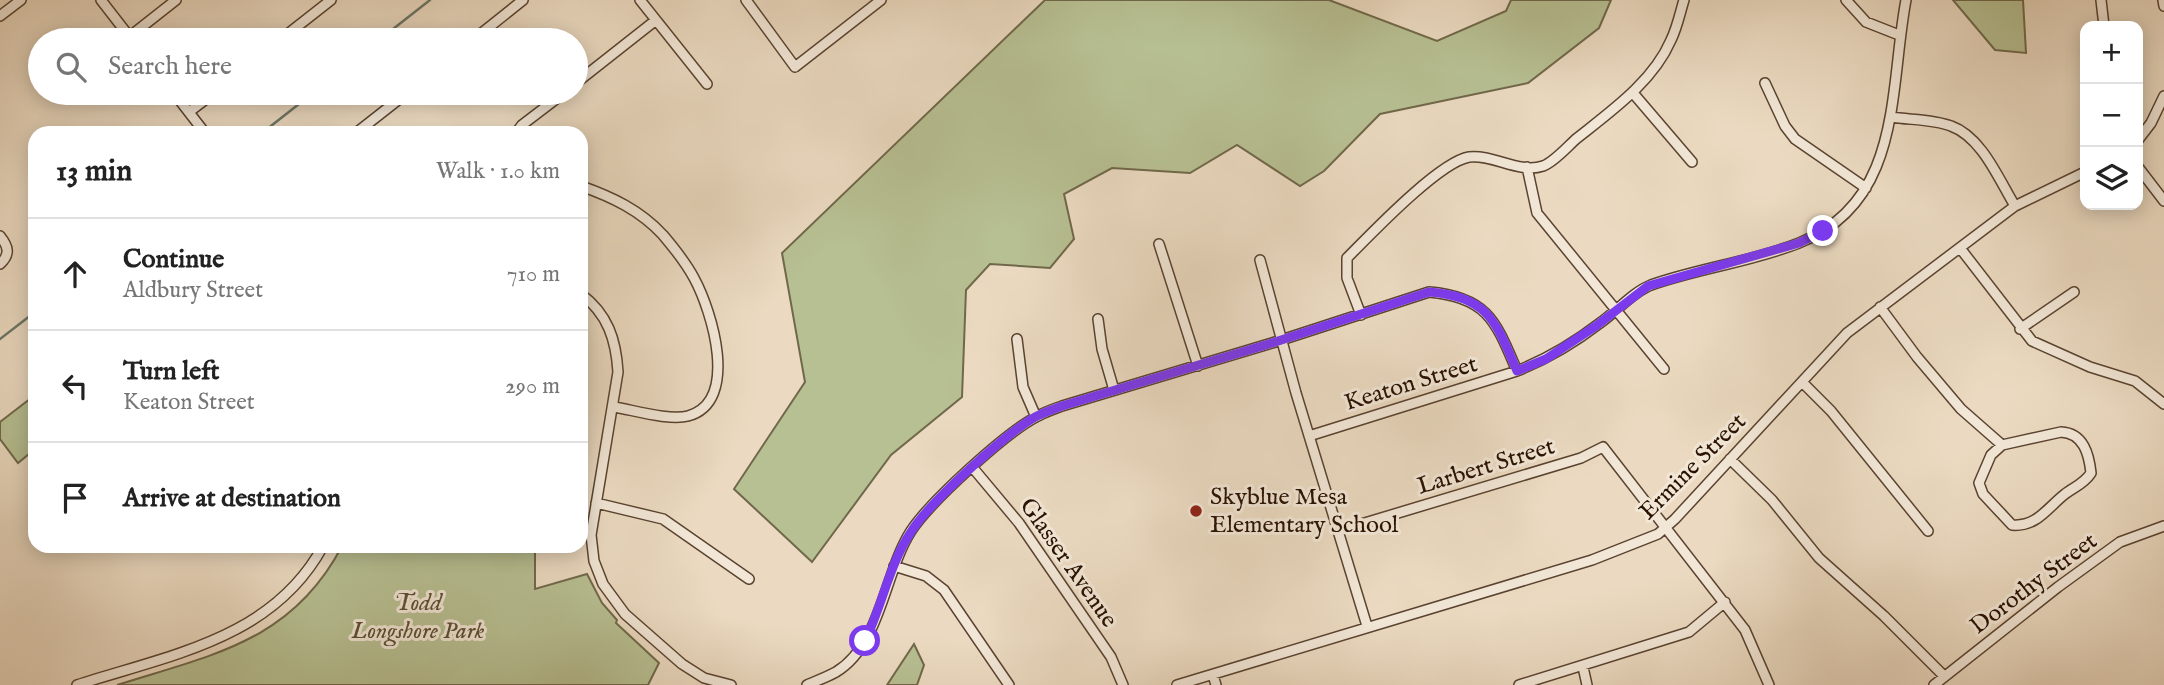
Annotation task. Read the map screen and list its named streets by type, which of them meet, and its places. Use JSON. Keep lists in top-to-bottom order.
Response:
{
  "streets": {
    "street": [
      "Keaton Street",
      "Larbert Street",
      "Ermine Street",
      "Glasser Avenue",
      "Dorothy Street"
    ]
  },
  "crossings": [
    ["Larbert Street", "Ermine Street"]
  ],
  "parks": ["Todd Longshore Park"],
  "places": ["Skyblue Mesa Elementary School"],
  "page": {
    "map_buttons": ["+", "−"],
    "search": "Search here",
    "heading": ["13 min", "Walk · 1.0 km"],
    "list": [
      ["Continue", "Aldbury Street", "710 m"],
      ["Turn left", "Keaton Street", "290 m"],
      "Arrive at destination"
    ]
  }
}
